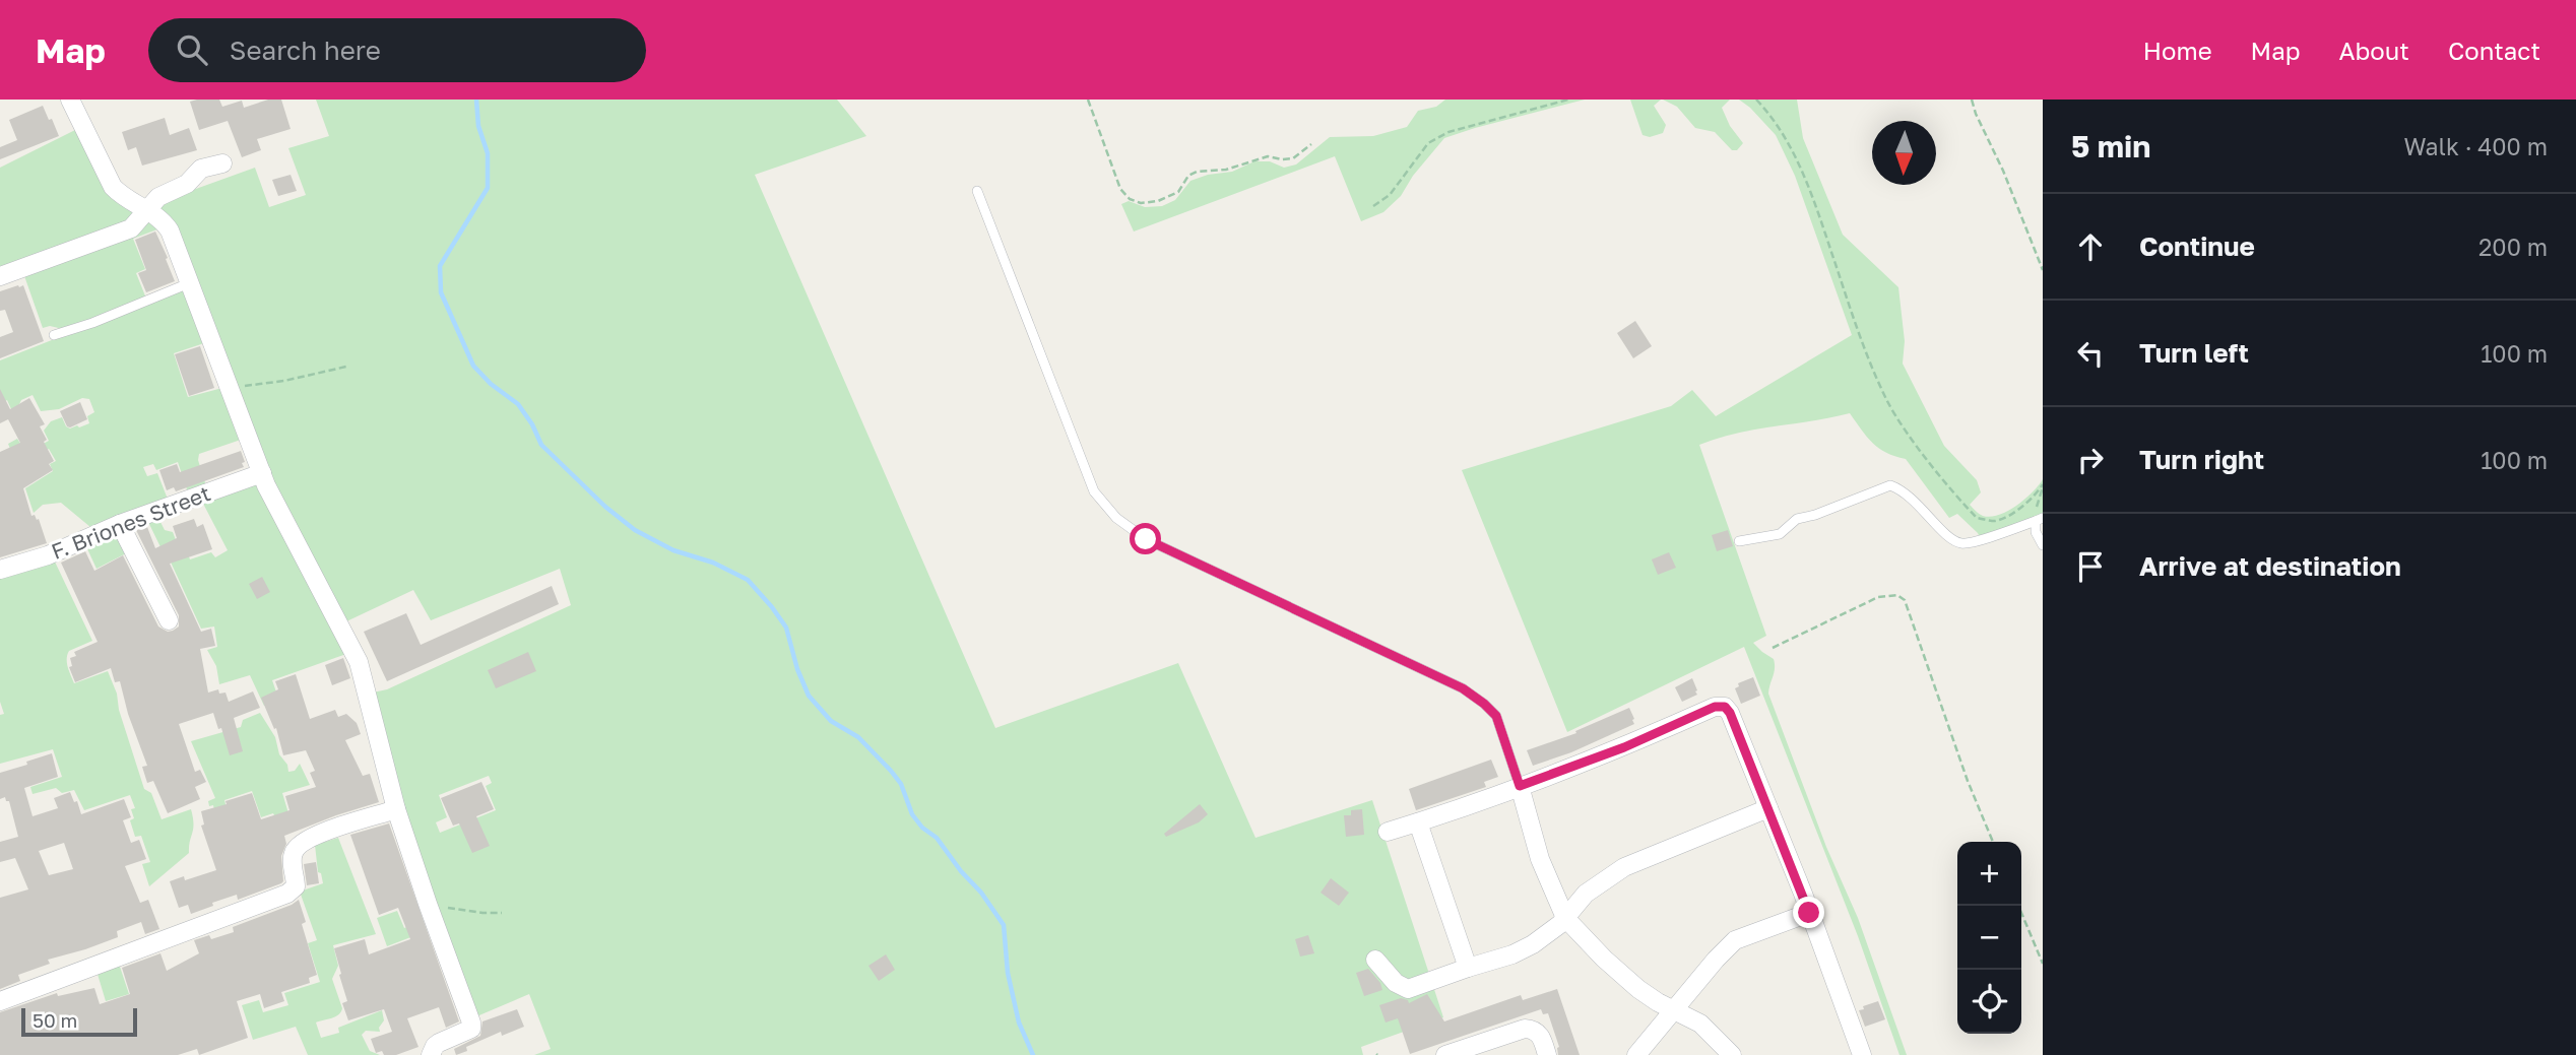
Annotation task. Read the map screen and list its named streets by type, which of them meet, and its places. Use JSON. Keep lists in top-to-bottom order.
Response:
{
  "streets": {
    "street": ["F. Briones Street"]
  },
  "scale_bar": "50 m",
  "north": "bottom",
  "page": {
    "header": "Map",
    "search": "Search here",
    "nav": [
      "Home",
      "Map",
      "About",
      "Contact"
    ],
    "heading": ["5 min", "Walk · 400 m"],
    "list": [
      ["Continue", "200 m"],
      ["Turn left", "100 m"],
      ["Turn right", "100 m"],
      "Arrive at destination"
    ],
    "map_buttons": ["+", "−"],
    "scale": "50 m"
  }
}
